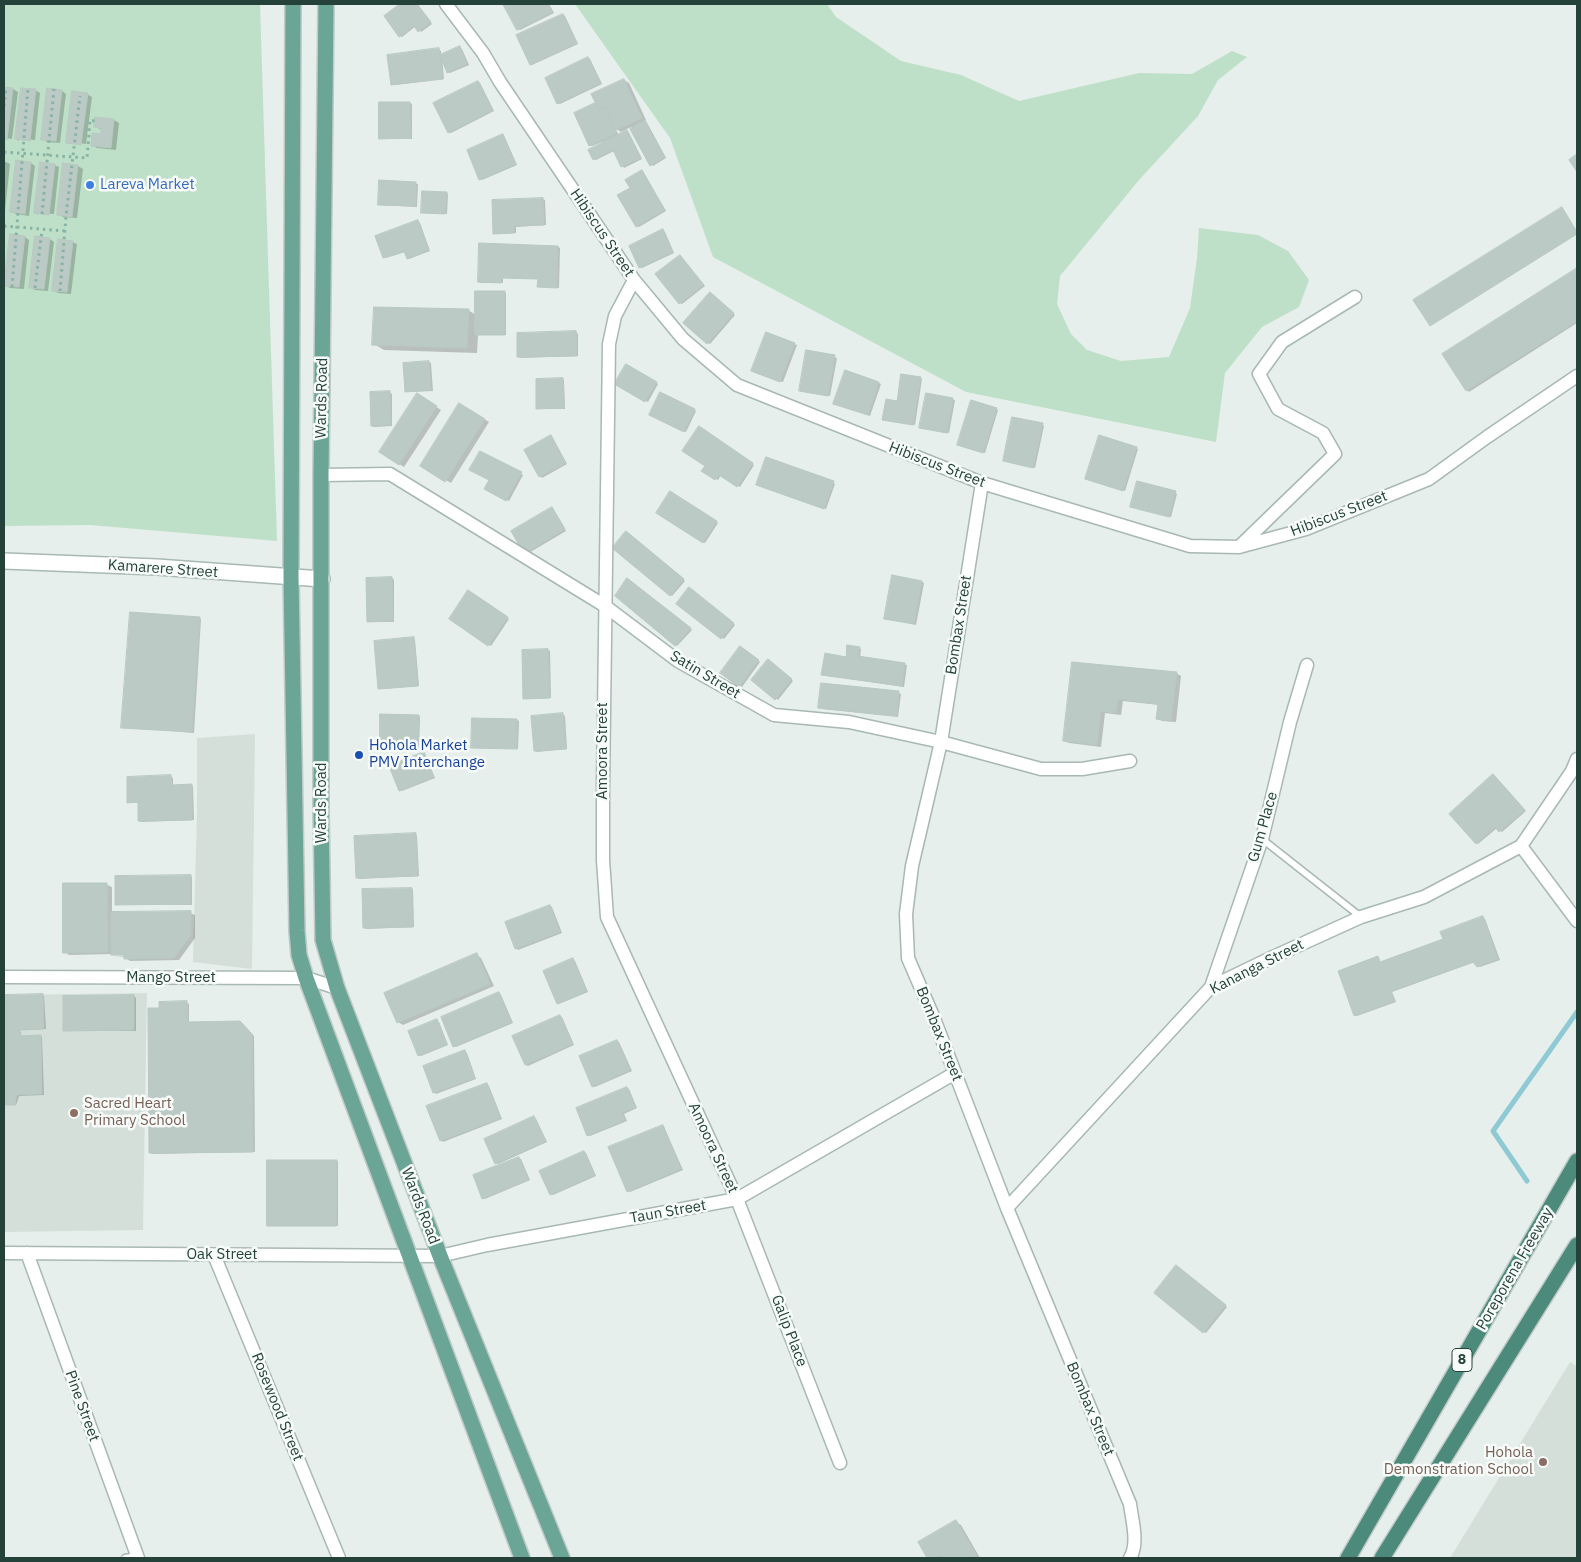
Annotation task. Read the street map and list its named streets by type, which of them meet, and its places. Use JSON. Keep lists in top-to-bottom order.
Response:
{
  "streets": {
    "highway": ["Poreporena Freeway", "8"],
    "main road": ["Wards Road"],
    "street": [
      "Hibiscus Street",
      "Kamarere Street",
      "Bombax Street",
      "Satin Street",
      "Amoora Street",
      "Gum Place",
      "Kananga Street",
      "Mango Street",
      "Taun Street",
      "Oak Street",
      "Galip Place",
      "Pine Street",
      "Rosewood Street"
    ]
  },
  "crossings": [
    ["Hibiscus Street", "Bombax Street"],
    ["Hibiscus Street", "Amoora Street"],
    ["Wards Road", "Kamarere Street"],
    ["Wards Road", "Satin Street"],
    ["Wards Road", "Mango Street"],
    ["Wards Road", "Taun Street"],
    ["Wards Road", "Oak Street"],
    ["Bombax Street", "Satin Street"],
    ["Bombax Street", "Kananga Street"],
    ["Bombax Street", "Taun Street"],
    ["Satin Street", "Amoora Street"],
    ["Amoora Street", "Taun Street"],
    ["Amoora Street", "Galip Place"],
    ["Gum Place", "Kananga Street"],
    ["Taun Street", "Oak Street"],
    ["Taun Street", "Galip Place"],
    ["Oak Street", "Pine Street"],
    ["Oak Street", "Rosewood Street"]
  ],
  "places": [
    "Lareva Market",
    "Hohola Market PMV Interchange",
    "Sacred Heart Primary School",
    "Hohola Demonstration School"
  ]
}
